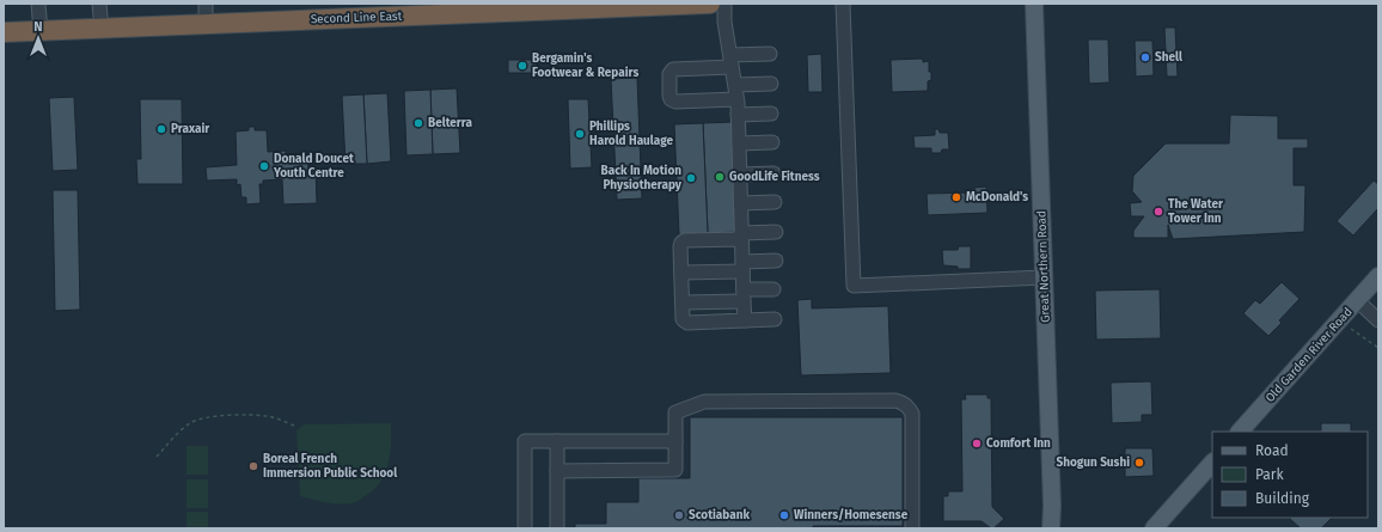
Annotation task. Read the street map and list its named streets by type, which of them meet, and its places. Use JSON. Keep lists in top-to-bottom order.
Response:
{
  "streets": {
    "highway": ["Second Line East"],
    "main road": ["Great Northern Road", "Old Garden River Road"]
  },
  "places": [
    "Shell",
    "Bergamin's Footwear & Repairs",
    "Belterra",
    "Praxair",
    "Phillips Harold Haulage",
    "Donald Doucet Youth Centre",
    "GoodLife Fitness",
    "Back In Motion Physiotherapy",
    "McDonald's",
    "The Water Tower Inn",
    "Comfort Inn",
    "Shogun Sushi",
    "Boreal French Immersion Public School",
    "Scotiabank",
    "Winners/Homesense"
  ],
  "legend": ["Road", "Park", "Building"],
  "north": "top"
}
